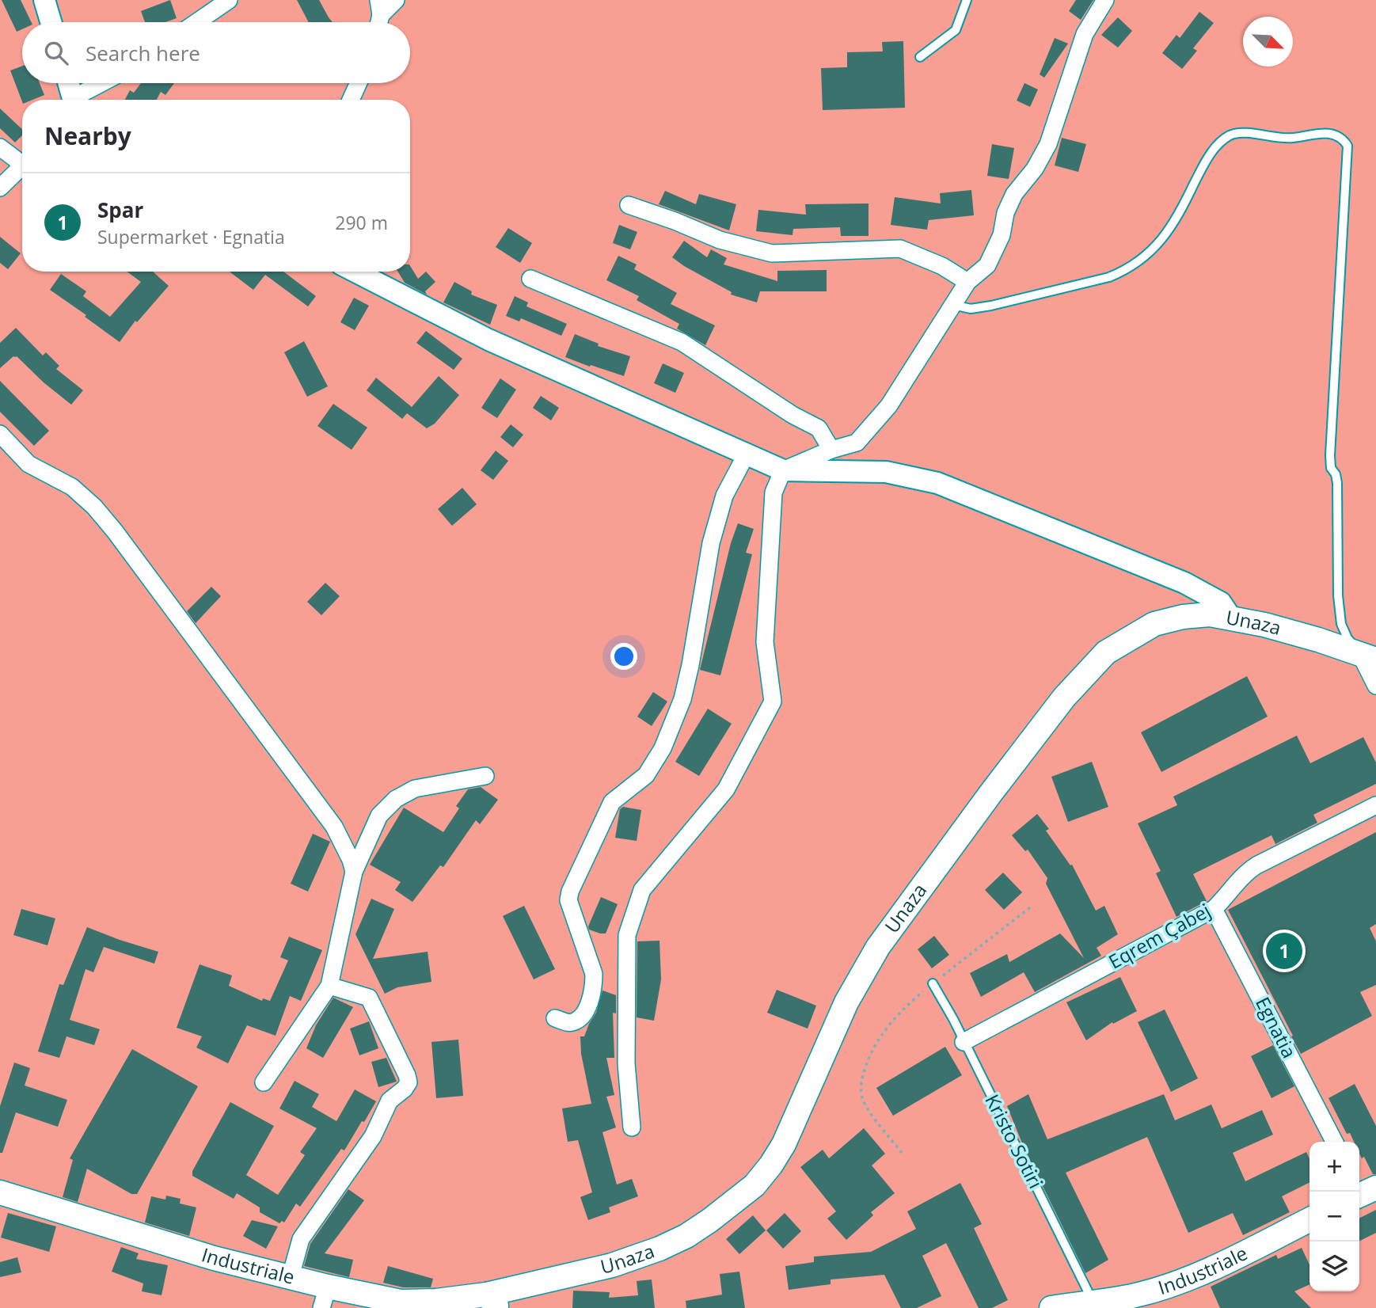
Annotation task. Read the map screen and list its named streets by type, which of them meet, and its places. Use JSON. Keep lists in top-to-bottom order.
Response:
{
  "streets": {
    "main road": ["Unaza", "Industriale"],
    "street": ["Eqrem Çabej", "Egnatia"],
    "lane": ["Kristo Sotiri"]
  },
  "crossings": [
    ["Unaza", "Industriale"],
    ["Eqrem Çabej", "Egnatia"],
    ["Eqrem Çabej", "Kristo Sotiri"],
    ["Kristo Sotiri", "Industriale"]
  ],
  "north": "bottom right",
  "page": {
    "search": "Search here",
    "heading": "Nearby",
    "list": [
      {
        "mark": "1",
        "name": "Spar",
        "note": "Supermarket · Egnatia",
        "value": "290 m"
      }
    ],
    "pins": "1",
    "map_buttons": ["+", "−"]
  }
}
